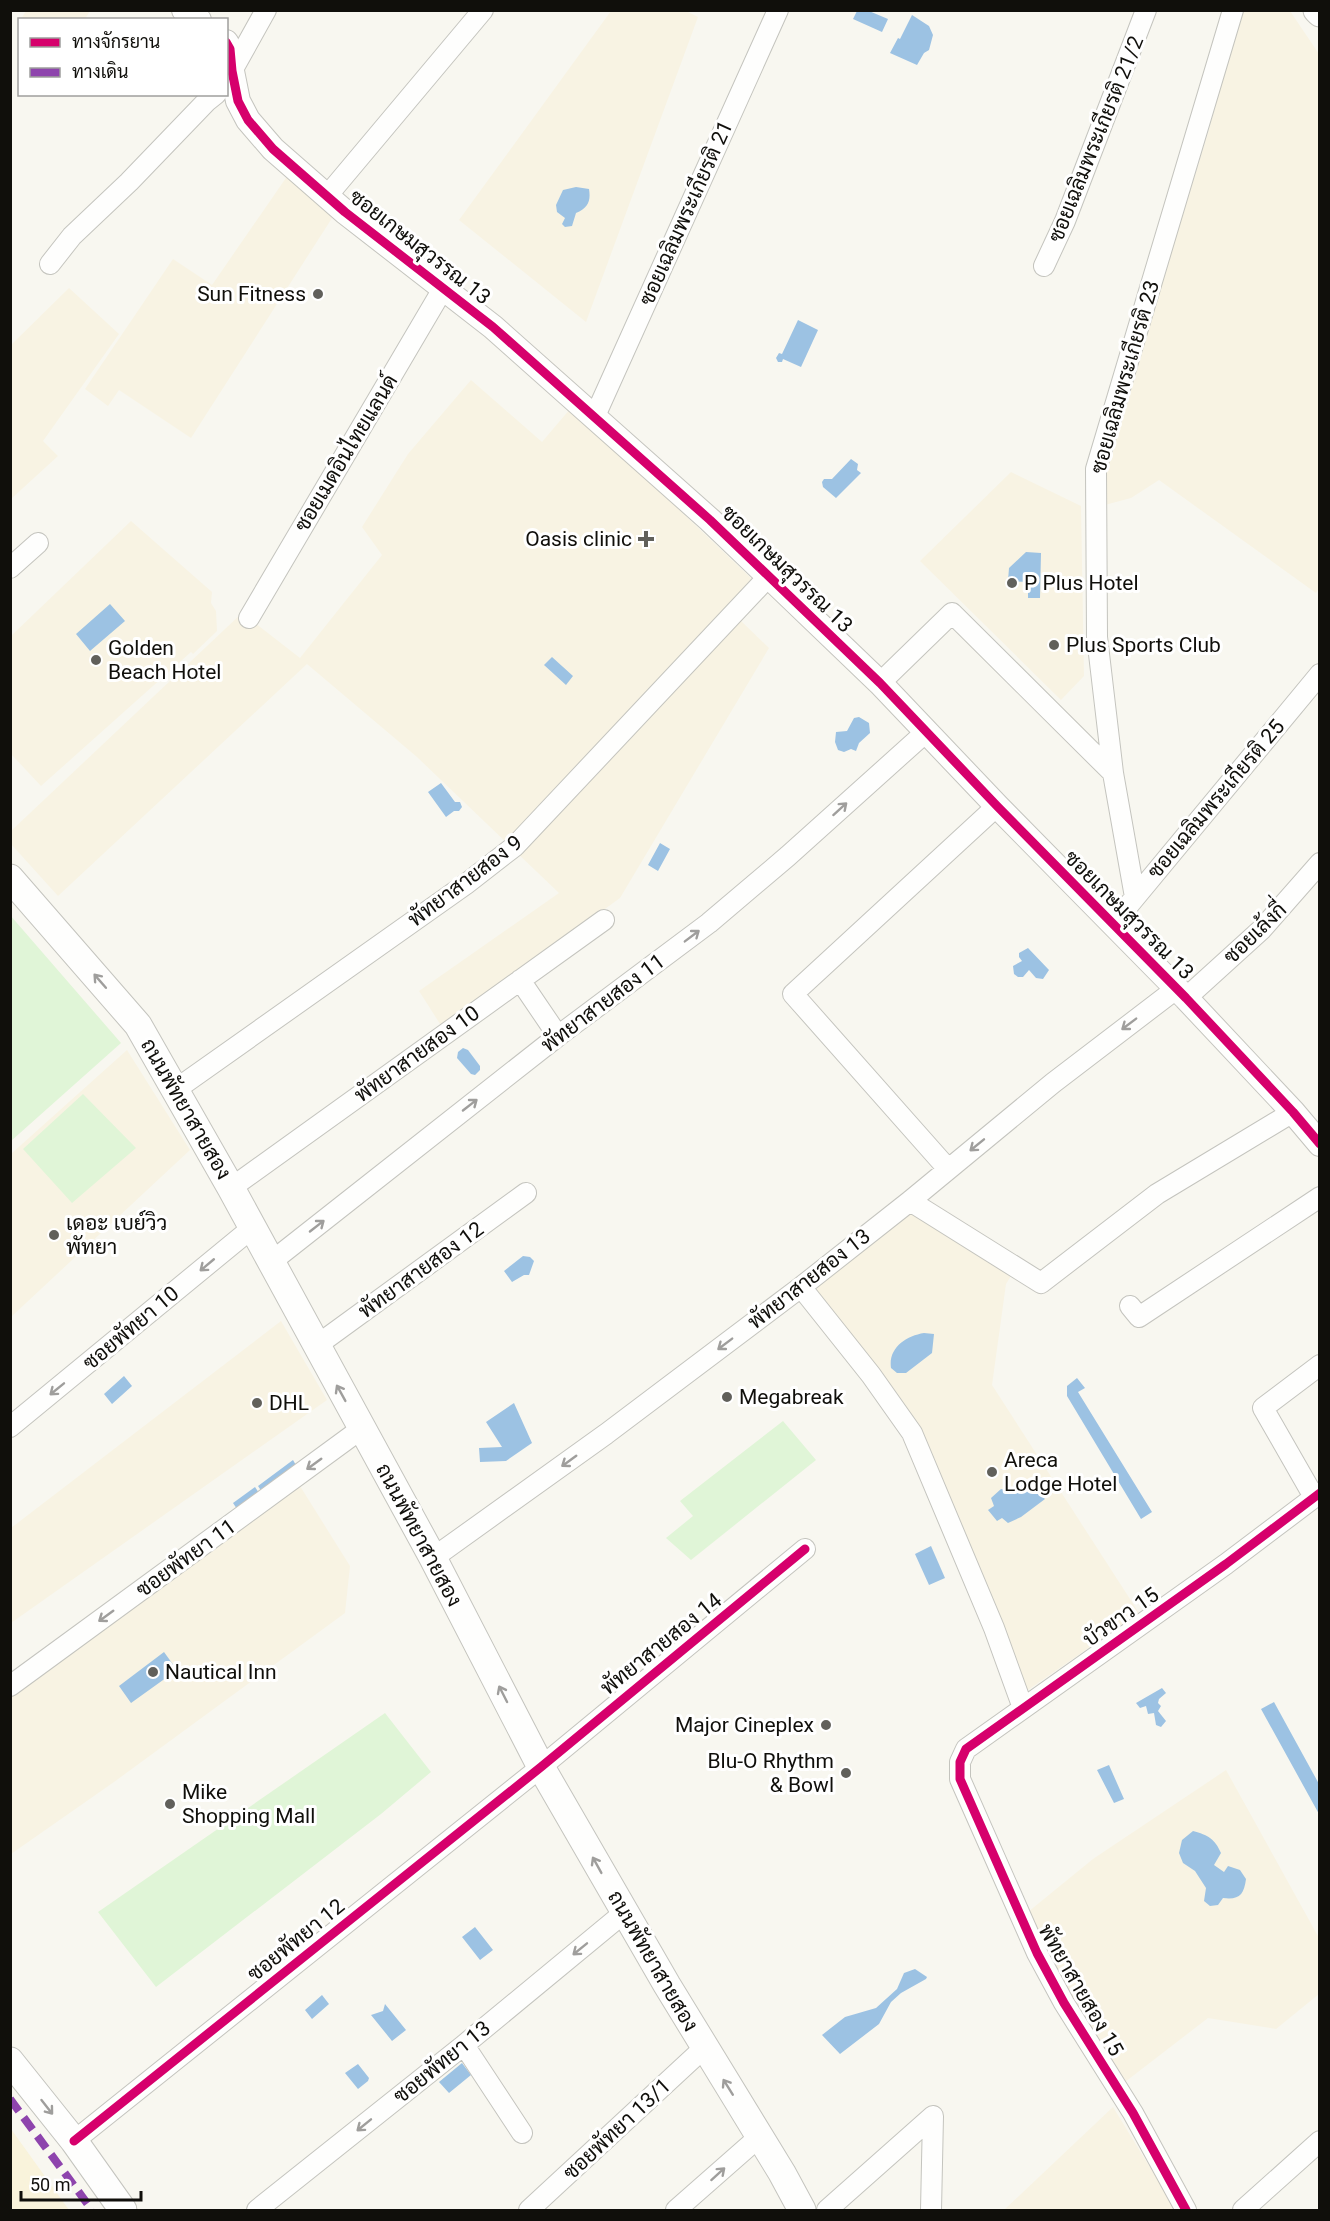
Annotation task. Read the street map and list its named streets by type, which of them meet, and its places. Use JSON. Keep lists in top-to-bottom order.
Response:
{
  "streets": {
    "main road": ["ถนนพัทยาสายสอง"],
    "street": [
      "ซอยเฉลิมพระเกียรติ 21/2",
      "ซอยเฉลิมพระเกียรติ 21",
      "ซอยเกษมสุวรรณ 13",
      "ซอยเฉลิมพระเกียรติ 23",
      "ซอยเมดอินไทยแลนด์",
      "ซอยเฉลิมพระเกียรติ 25",
      "พัทยาสายสอง 9",
      "ซอยเล้งกี่",
      "พัทยาสายสอง 11",
      "พัทยาสายสอง 10",
      "พัทยาสายสอง 12",
      "พัทยาสายสอง 13",
      "ซอยพัทยา 10",
      "ซอยพัทยา 11",
      "บัวขาว 15",
      "พัทยาสายสอง 14",
      "ซอยพัทยา 12",
      "พัทยาสายสอง 15",
      "ซอยพัทยา 13",
      "ซอยพัทยา 13/1"
    ]
  },
  "crossings": [
    ["ซอยเฉลิมพระเกียรติ 21", "ซอยเกษมสุวรรณ 13"],
    ["ซอยเกษมสุวรรณ 13", "ซอยเมดอินไทยแลนด์"],
    ["ซอยเกษมสุวรรณ 13", "ซอยเฉลิมพระเกียรติ 25"],
    ["ซอยเกษมสุวรรณ 13", "พัทยาสายสอง 9"],
    ["ซอยเกษมสุวรรณ 13", "ซอยเล้งกี่"],
    ["ซอยเกษมสุวรรณ 13", "พัทยาสายสอง 11"],
    ["ซอยเกษมสุวรรณ 13", "พัทยาสายสอง 13"],
    ["ซอยเฉลิมพระเกียรติ 23", "ซอยเฉลิมพระเกียรติ 25"],
    ["พัทยาสายสอง 9", "ถนนพัทยาสายสอง"],
    ["ซอยเล้งกี่", "พัทยาสายสอง 13"],
    ["พัทยาสายสอง 11", "ถนนพัทยาสายสอง"],
    ["พัทยาสายสอง 10", "ถนนพัทยาสายสอง"],
    ["ถนนพัทยาสายสอง", "พัทยาสายสอง 12"],
    ["ถนนพัทยาสายสอง", "พัทยาสายสอง 13"],
    ["ถนนพัทยาสายสอง", "ซอยพัทยา 10"],
    ["ถนนพัทยาสายสอง", "ซอยพัทยา 11"],
    ["ถนนพัทยาสายสอง", "พัทยาสายสอง 14"],
    ["ถนนพัทยาสายสอง", "ซอยพัทยา 12"],
    ["ถนนพัทยาสายสอง", "ซอยพัทยา 13"],
    ["ถนนพัทยาสายสอง", "ซอยพัทยา 13/1"],
    ["บัวขาว 15", "พัทยาสายสอง 15"],
    ["พัทยาสายสอง 14", "ซอยพัทยา 12"]
  ],
  "one_way": [
    "พัทยาสายสอง 11",
    "ถนนพัทยาสายสอง",
    "พัทยาสายสอง 13",
    "ซอยพัทยา 10",
    "ซอยพัทยา 11",
    "ซอยพัทยา 13"
  ],
  "places": {
    "other": [
      "Sun Fitness",
      "P Plus Hotel",
      "Plus Sports Club",
      "Golden Beach Hotel",
      "เดอะ เบย์วิว พัทยา",
      "Megabreak",
      "DHL",
      "Areca Lodge Hotel",
      "Nautical Inn",
      "Major Cineplex",
      "Blu-O Rhythm & Bowl",
      "Mike Shopping Mall"
    ],
    "health": ["Oasis clinic"]
  },
  "legend": ["ทางจักรยาน", "ทางเดิน"],
  "scale_bar": "50 m"
}
